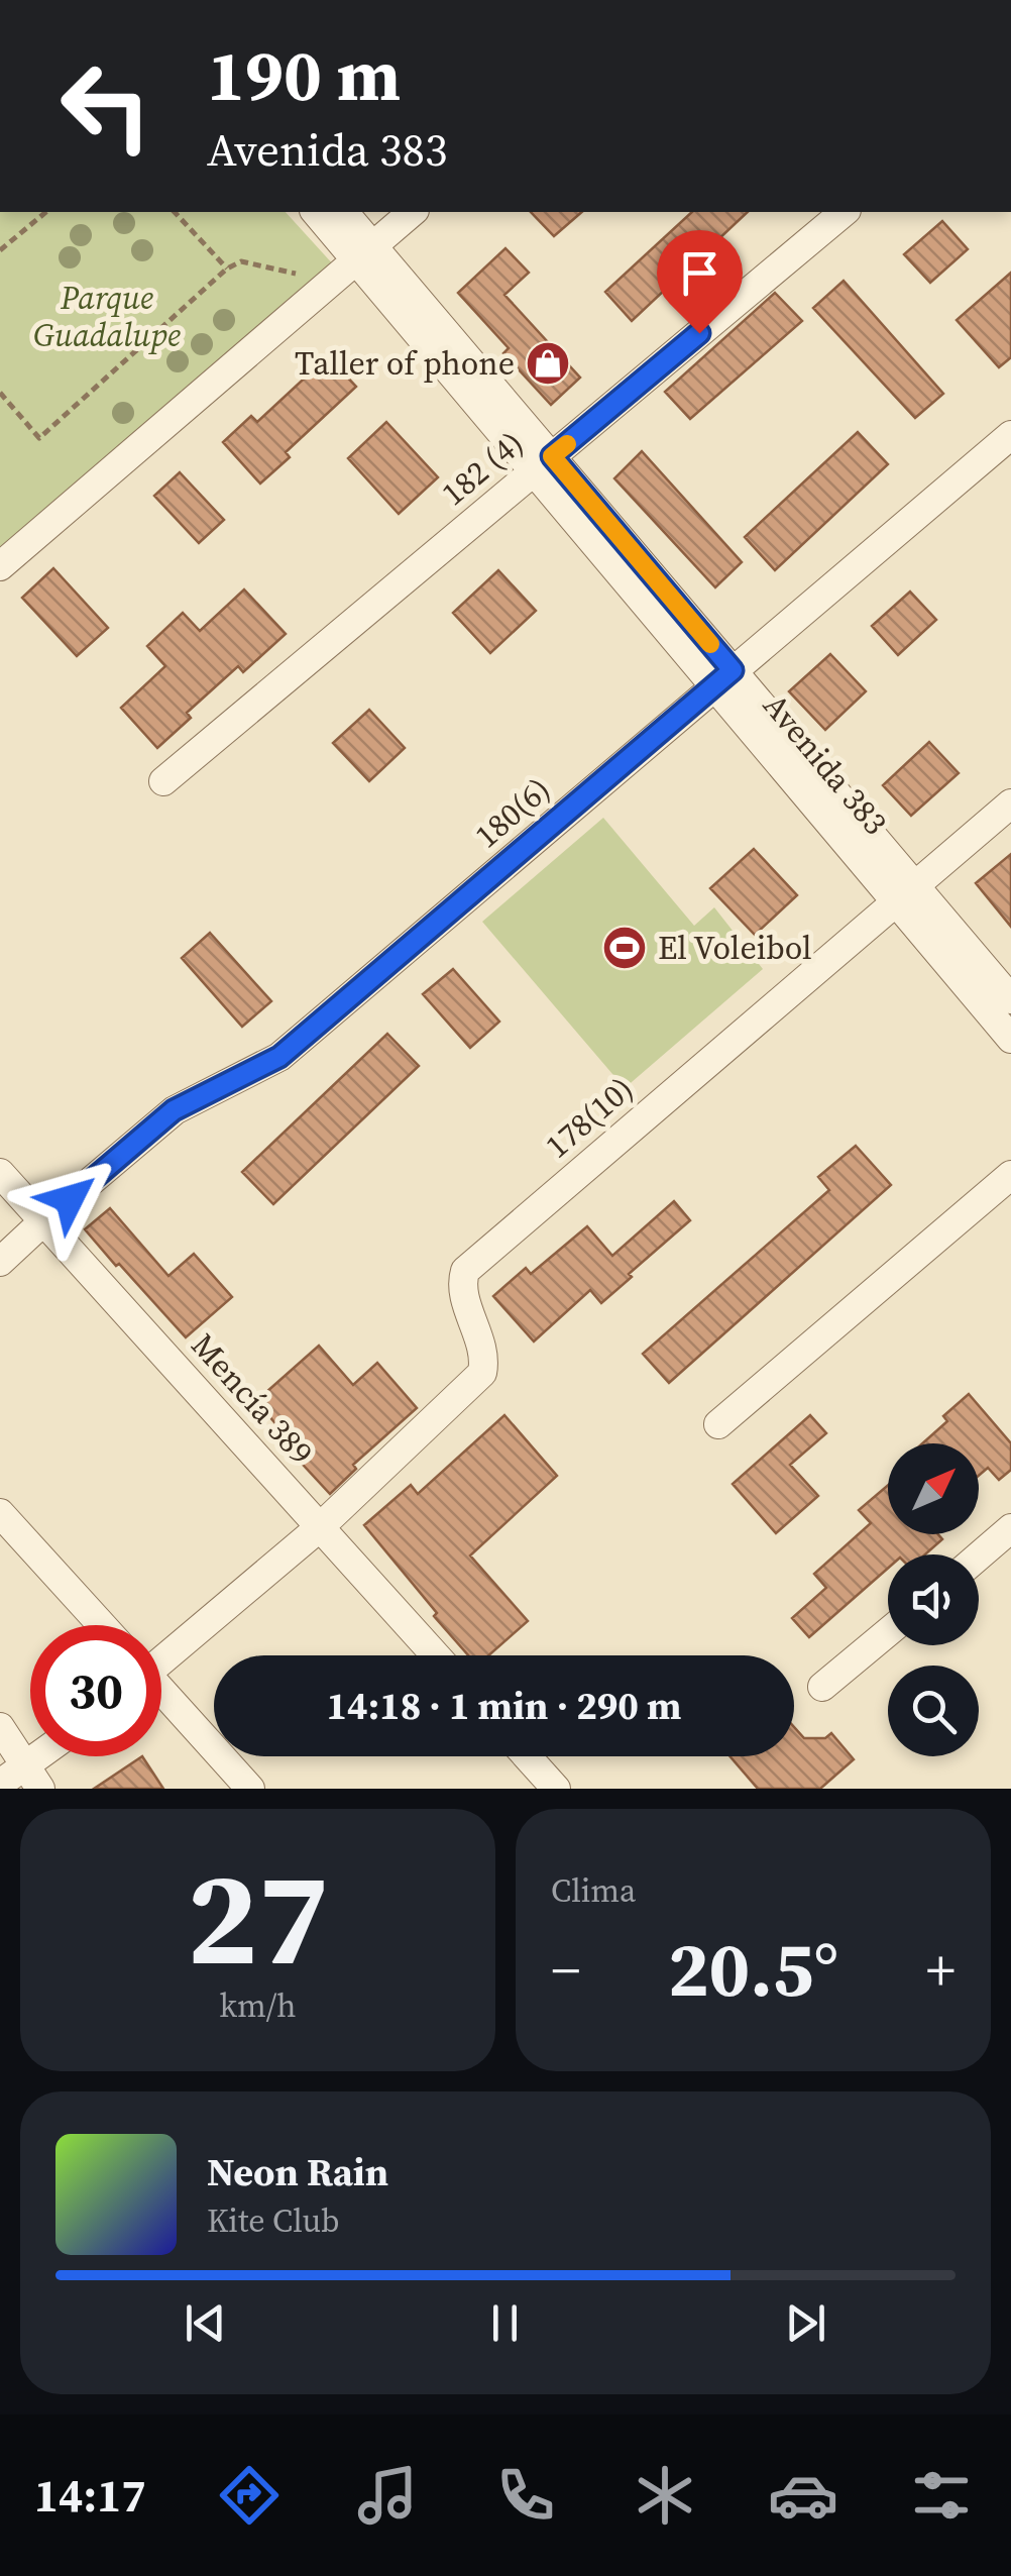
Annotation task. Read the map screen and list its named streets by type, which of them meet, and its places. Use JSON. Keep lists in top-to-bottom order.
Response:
{
  "streets": {
    "street": [
      "182 (4)",
      "Avenida 383",
      "180(6)",
      "178(10)",
      "Mencía 389"
    ]
  },
  "crossings": [
    ["182 (4)", "Avenida 383"],
    ["Avenida 383", "180(6)"],
    ["Avenida 383", "178(10)"],
    ["180(6)", "Mencía 389"],
    ["178(10)", "Mencía 389"]
  ],
  "parks": ["Parque Guadalupe"],
  "places": {
    "shop": ["Taller of phone"],
    "sports": ["El Voleibol"]
  },
  "north": "top right",
  "page": {
    "turn": ["190 m", "Avenida 383"],
    "limit": "30",
    "trip": "14:18 · 1 min · 290 m",
    "tile": [
      ["27", "km/h"],
      "Clima"
    ],
    "heat": ["−", "20.5°", "+"],
    "song": ["Neon Rain", "Kite Club"],
    "tabs": "14:17"
  }
}
